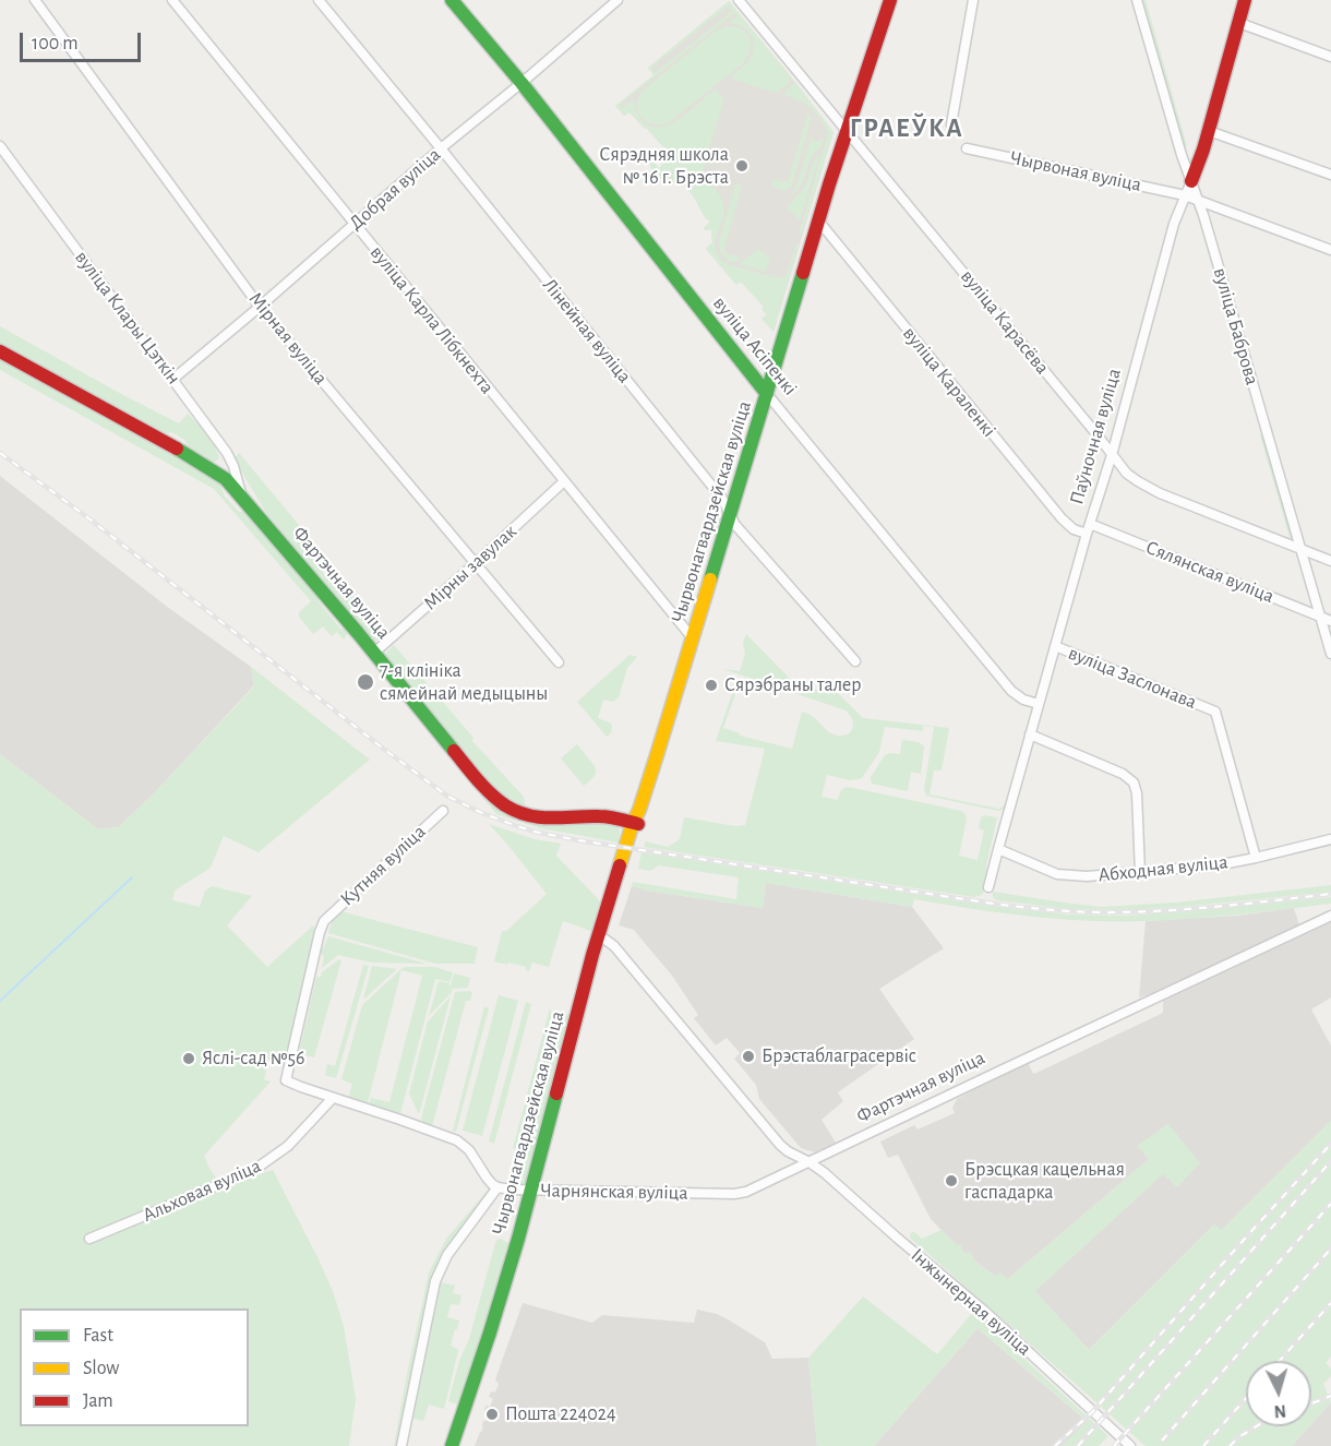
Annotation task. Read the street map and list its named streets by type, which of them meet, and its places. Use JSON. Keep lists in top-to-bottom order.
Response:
{
  "streets": {
    "main road": [
      "вуліца Асіпенкі",
      "Паўночная вуліца",
      "Чырвонагвардзейская вуліца",
      "Фартэчная вуліца"
    ],
    "street": [
      "Чырвоная вуліца",
      "Добрая вуліца",
      "вуліца Клары Цэткін",
      "вуліца Карла Лібкнехта",
      "вуліца Карасёва",
      "вуліца Баброва",
      "Лінейная вуліца",
      "Мірная вуліца",
      "вуліца Караленкі",
      "Мірны завулак",
      "Сялянская вуліца",
      "вуліца Заслонава",
      "Кутняя вуліца",
      "Абходная вуліца",
      "Альховая вуліца",
      "Чарнянская вуліца",
      "Інжынерная вуліца"
    ]
  },
  "crossings": [
    ["Чырвоная вуліца", "вуліца Баброва"],
    ["Чырвоная вуліца", "Паўночная вуліца"],
    ["Добрая вуліца", "вуліца Клары Цэткін"],
    ["Добрая вуліца", "вуліца Карла Лібкнехта"],
    ["Добрая вуліца", "Лінейная вуліца"],
    ["Добрая вуліца", "Мірная вуліца"],
    ["Добрая вуліца", "вуліца Асіпенкі"],
    ["вуліца Клары Цэткін", "Фартэчная вуліца"],
    ["вуліца Карла Лібкнехта", "Чырвонагвардзейская вуліца"],
    ["вуліца Карла Лібкнехта", "Мірны завулак"],
    ["вуліца Карасёва", "вуліца Баброва"],
    ["вуліца Карасёва", "Паўночная вуліца"],
    ["вуліца Карасёва", "Чырвонагвардзейская вуліца"],
    ["вуліца Баброва", "Паўночная вуліца"],
    ["вуліца Баброва", "Сялянская вуліца"],
    ["Лінейная вуліца", "Чырвонагвардзейская вуліца"],
    ["Мірная вуліца", "Мірны завулак"],
    ["вуліца Асіпенкі", "Паўночная вуліца"],
    ["вуліца Асіпенкі", "Чырвонагвардзейская вуліца"],
    ["вуліца Караленкі", "Паўночная вуліца"],
    ["вуліца Караленкі", "Чырвонагвардзейская вуліца"],
    ["Паўночная вуліца", "Сялянская вуліца"],
    ["Паўночная вуліца", "вуліца Заслонава"],
    ["Паўночная вуліца", "Абходная вуліца"],
    ["Чырвонагвардзейская вуліца", "Фартэчная вуліца"],
    ["Чырвонагвардзейская вуліца", "Чарнянская вуліца"],
    ["Мірны завулак", "Фартэчная вуліца"],
    ["Фартэчная вуліца", "Чарнянская вуліца"],
    ["Фартэчная вуліца", "Інжынерная вуліца"],
    ["вуліца Заслонава", "Абходная вуліца"],
    ["Кутняя вуліца", "Альховая вуліца"],
    ["Чарнянская вуліца", "Інжынерная вуліца"]
  ],
  "districts": ["ГРАЕЎКА"],
  "places": [
    "Сярэдняя школа № 16 г. Брэста",
    "7-я клініка сямейнай медыцыны",
    "Сярэбраны талер",
    "Брэстаблаграсервіс",
    "Яслі-сад №56",
    "Брэсцкая кацельная гаспадарка",
    "Пошта 224024"
  ],
  "legend": ["Fast", "Slow", "Jam"],
  "scale_bar": "100 m",
  "north": "bottom"
}
